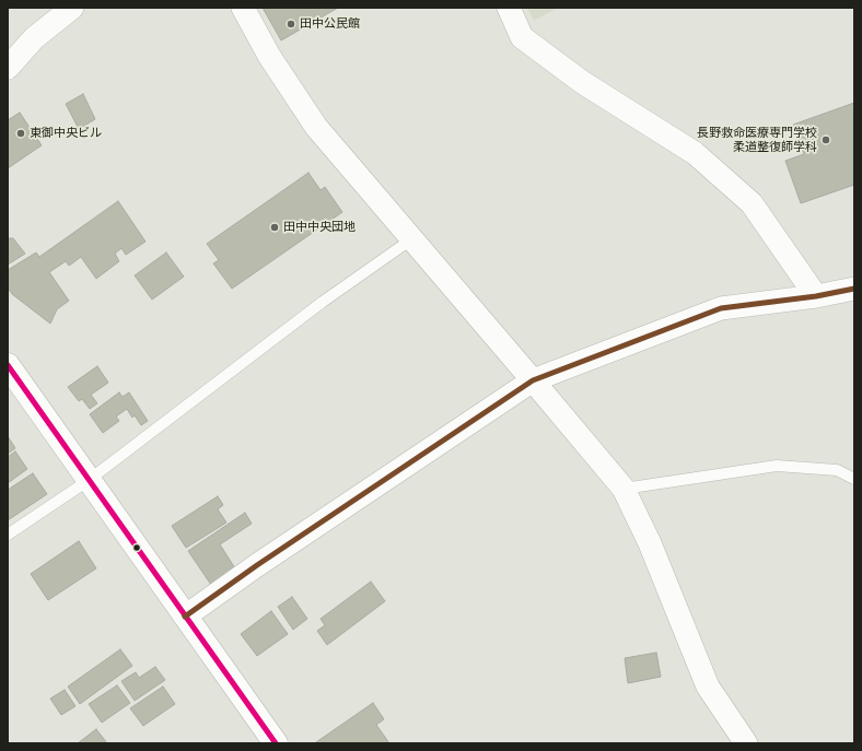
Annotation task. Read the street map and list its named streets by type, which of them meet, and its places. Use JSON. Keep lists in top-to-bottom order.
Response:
{
  "places": [
    "田中公民館",
    "東御中央ビル",
    "長野救命医療専門学校 柔道整復師学科",
    "田中中央団地"
  ]
}
